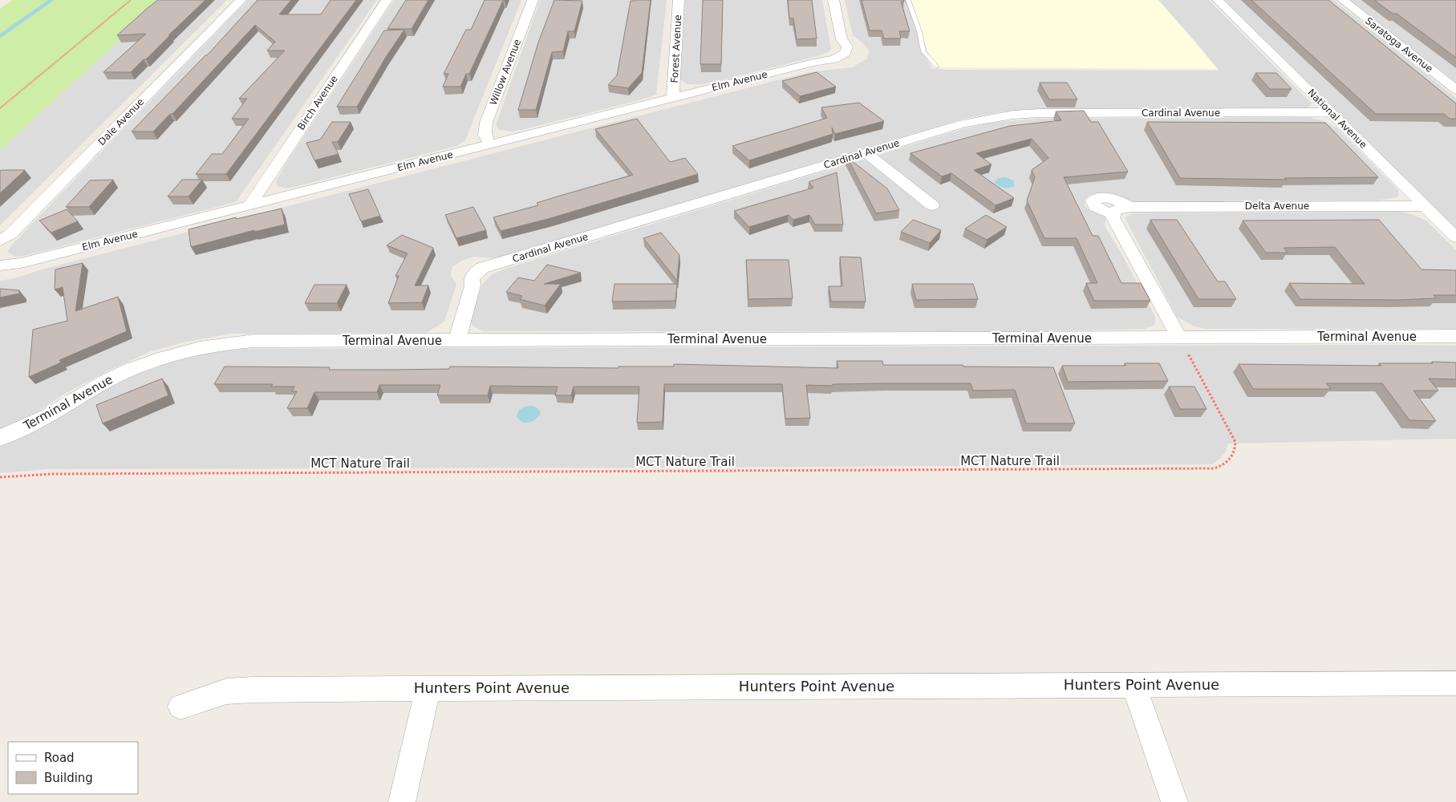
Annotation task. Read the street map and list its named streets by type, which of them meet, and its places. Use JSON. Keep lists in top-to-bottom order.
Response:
{
  "streets": {
    "street": [
      "Saratoga Avenue",
      "Forest Avenue",
      "Willow Avenue",
      "Elm Avenue",
      "Birch Avenue",
      "Cardinal Avenue",
      "National Avenue",
      "Dale Avenue",
      "Delta Avenue",
      "Terminal Avenue",
      "Hunters Point Avenue"
    ],
    "path": ["MCT Nature Trail"]
  },
  "crossings": [
    ["Forest Avenue", "Elm Avenue"],
    ["Willow Avenue", "Elm Avenue"],
    ["Elm Avenue", "Birch Avenue"],
    ["Cardinal Avenue", "National Avenue"],
    ["Cardinal Avenue", "Terminal Avenue"],
    ["National Avenue", "Delta Avenue"],
    ["Terminal Avenue", "MCT Nature Trail"]
  ],
  "legend": ["Road", "Building"]
}
